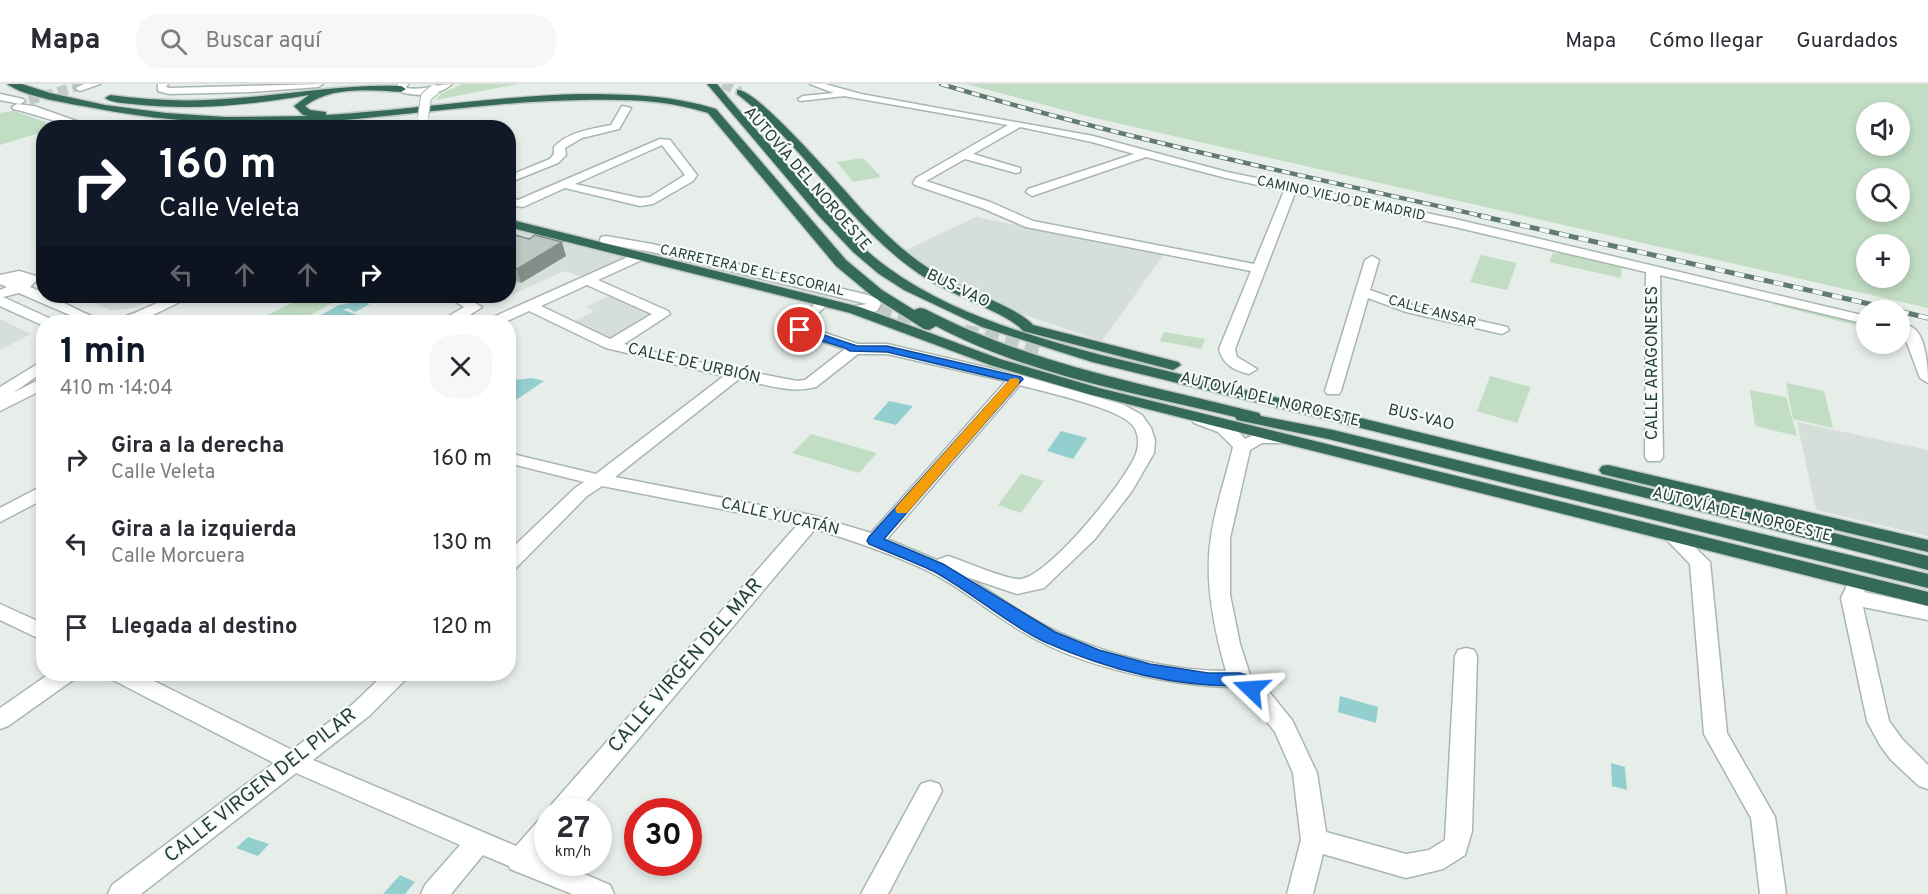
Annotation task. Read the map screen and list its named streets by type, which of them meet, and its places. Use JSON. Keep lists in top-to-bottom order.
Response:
{
  "streets": {
    "highway": ["AUTOVÍA DEL NOROESTE", "BUS-VAO"],
    "street": [
      "CAMINO VIEJO DE MADRID",
      "CARRETERA DE EL ESCORIAL",
      "CALLE ANSAR",
      "CALLE ARAGONESES",
      "CALLE DE URBIÓN",
      "CALLE YUCATÁN",
      "CALLE VIRGEN DEL MAR",
      "CALLE VIRGEN DEL PILAR"
    ]
  },
  "crossings": [
    ["CAMINO VIEJO DE MADRID", "CALLE ARAGONESES"],
    ["CALLE YUCATÁN", "CALLE VIRGEN DEL MAR"]
  ],
  "page": {
    "header": "Mapa",
    "search": "Buscar aquí",
    "nav": ["Mapa", "Cómo llegar", "Guardados"],
    "map_buttons": ["+", "−"],
    "turn": ["160 m", "Calle Veleta"],
    "heading": ["1 min", "410 m · 14:04"],
    "list": [
      {
        "name": "Gira a la derecha",
        "note": "Calle Veleta",
        "value": "160 m"
      },
      {
        "name": "Gira a la izquierda",
        "note": "Calle Morcuera",
        "value": "130 m"
      },
      {
        "name": "Llegada al destino",
        "value": "120 m"
      }
    ],
    "speed": "27 km/h",
    "limit": "30"
  }
}
